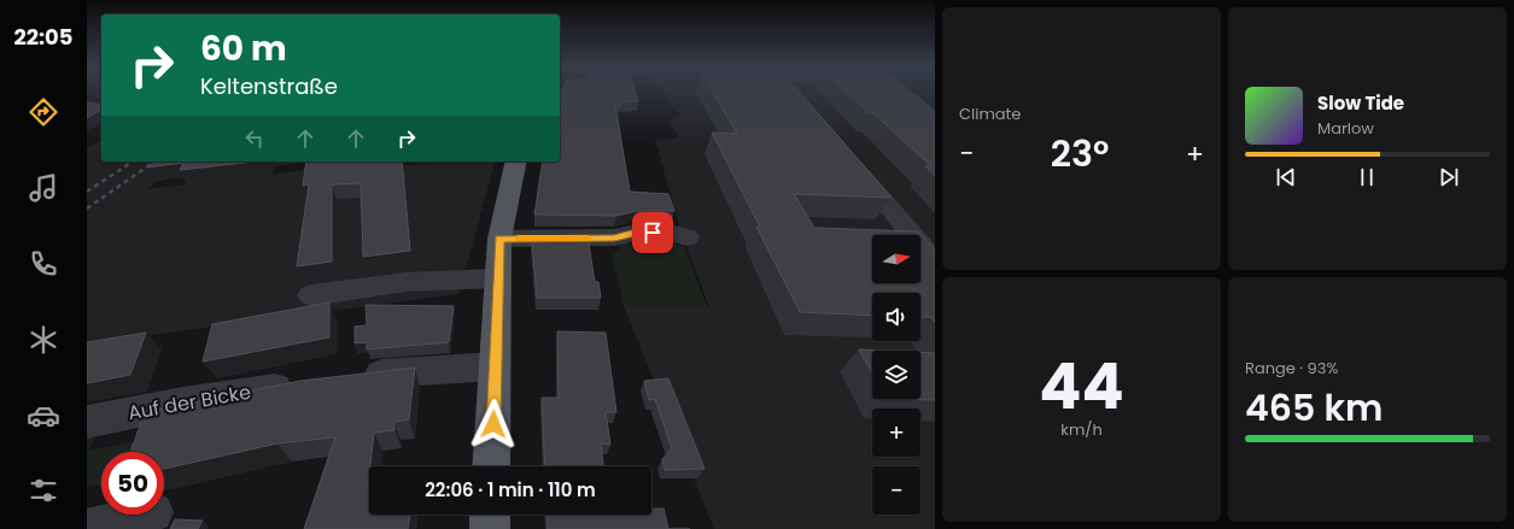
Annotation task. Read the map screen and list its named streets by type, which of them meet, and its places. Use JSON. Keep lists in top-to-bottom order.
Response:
{
  "streets": {
    "street": ["Auf der Bicke"]
  },
  "north": "right",
  "page": {
    "tabs": "22:05",
    "tile": [
      "Climate",
      ["44", "km/h"],
      ["Range · 93%", "465 km"]
    ],
    "turn": ["60 m", "Keltenstraße"],
    "song": ["Slow Tide", "Marlow"],
    "heat": ["−", "23°", "+"],
    "map_buttons": ["+", "−"],
    "limit": "50",
    "trip": "22:06 · 1 min · 110 m"
  }
}
